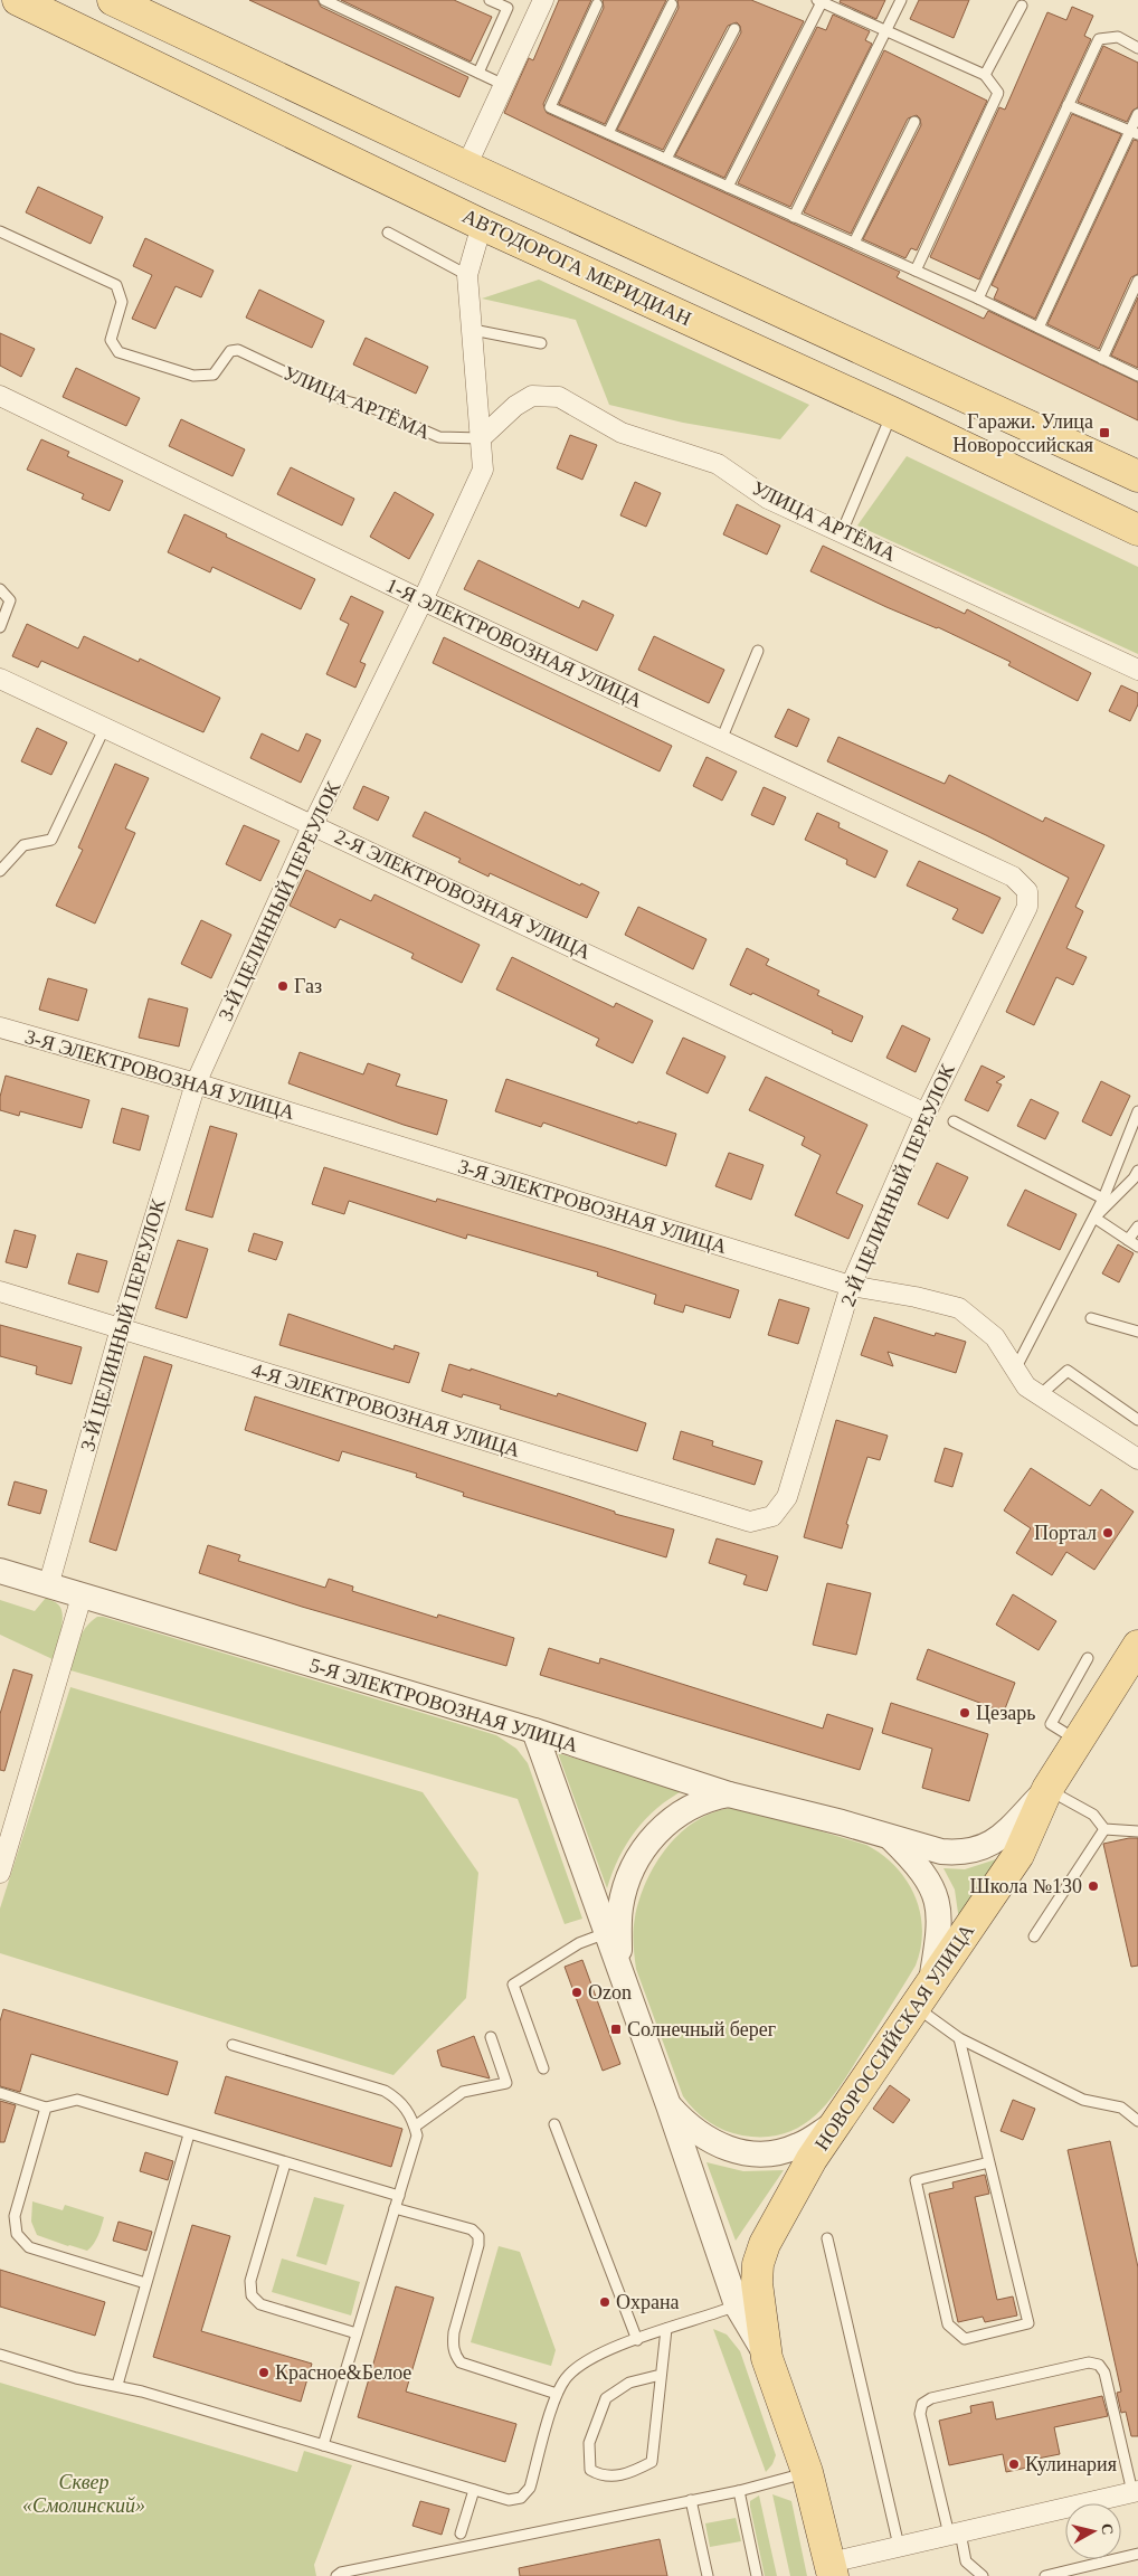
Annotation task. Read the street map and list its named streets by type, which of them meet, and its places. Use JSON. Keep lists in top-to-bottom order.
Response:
{
  "streets": {
    "main road": ["АВТОДОРОГА МЕРИДИАН", "НОВОРОССИЙСКАЯ УЛИЦА"],
    "street": [
      "УЛИЦА АРТЁМА",
      "1-Я ЭЛЕКТРОВОЗНАЯ УЛИЦА",
      "2-Я ЭЛЕКТРОВОЗНАЯ УЛИЦА",
      "3-Й ЦЕЛИННЫЙ ПЕРЕУЛОК",
      "3-Я ЭЛЕКТРОВОЗНАЯ УЛИЦА",
      "2-Й ЦЕЛИННЫЙ ПЕРЕУЛОК",
      "4-Я ЭЛЕКТРОВОЗНАЯ УЛИЦА",
      "5-Я ЭЛЕКТРОВОЗНАЯ УЛИЦА"
    ]
  },
  "crossings": [
    ["АВТОДОРОГА МЕРИДИАН", "3-Й ЦЕЛИННЫЙ ПЕРЕУЛОК"],
    ["УЛИЦА АРТЁМА", "3-Й ЦЕЛИННЫЙ ПЕРЕУЛОК"],
    ["1-Я ЭЛЕКТРОВОЗНАЯ УЛИЦА", "3-Й ЦЕЛИННЫЙ ПЕРЕУЛОК"],
    ["1-Я ЭЛЕКТРОВОЗНАЯ УЛИЦА", "2-Й ЦЕЛИННЫЙ ПЕРЕУЛОК"],
    ["2-Я ЭЛЕКТРОВОЗНАЯ УЛИЦА", "3-Й ЦЕЛИННЫЙ ПЕРЕУЛОК"],
    ["2-Я ЭЛЕКТРОВОЗНАЯ УЛИЦА", "2-Й ЦЕЛИННЫЙ ПЕРЕУЛОК"],
    ["3-Й ЦЕЛИННЫЙ ПЕРЕУЛОК", "3-Я ЭЛЕКТРОВОЗНАЯ УЛИЦА"],
    ["3-Й ЦЕЛИННЫЙ ПЕРЕУЛОК", "4-Я ЭЛЕКТРОВОЗНАЯ УЛИЦА"],
    ["3-Й ЦЕЛИННЫЙ ПЕРЕУЛОК", "5-Я ЭЛЕКТРОВОЗНАЯ УЛИЦА"],
    ["3-Я ЭЛЕКТРОВОЗНАЯ УЛИЦА", "2-Й ЦЕЛИННЫЙ ПЕРЕУЛОК"],
    ["2-Й ЦЕЛИННЫЙ ПЕРЕУЛОК", "4-Я ЭЛЕКТРОВОЗНАЯ УЛИЦА"],
    ["5-Я ЭЛЕКТРОВОЗНАЯ УЛИЦА", "НОВОРОССИЙСКАЯ УЛИЦА"]
  ],
  "parks": ["Сквер «Смолинский»"],
  "places": {
    "transit": ["Гаражи. Улица Новороссийская", "Солнечный берег"],
    "other": [
      "Газ",
      "Портал",
      "Цезарь",
      "Школа №130",
      "Ozon",
      "Охрана",
      "Красное&Белое",
      "Кулинария"
    ]
  },
  "north": "right"
}
